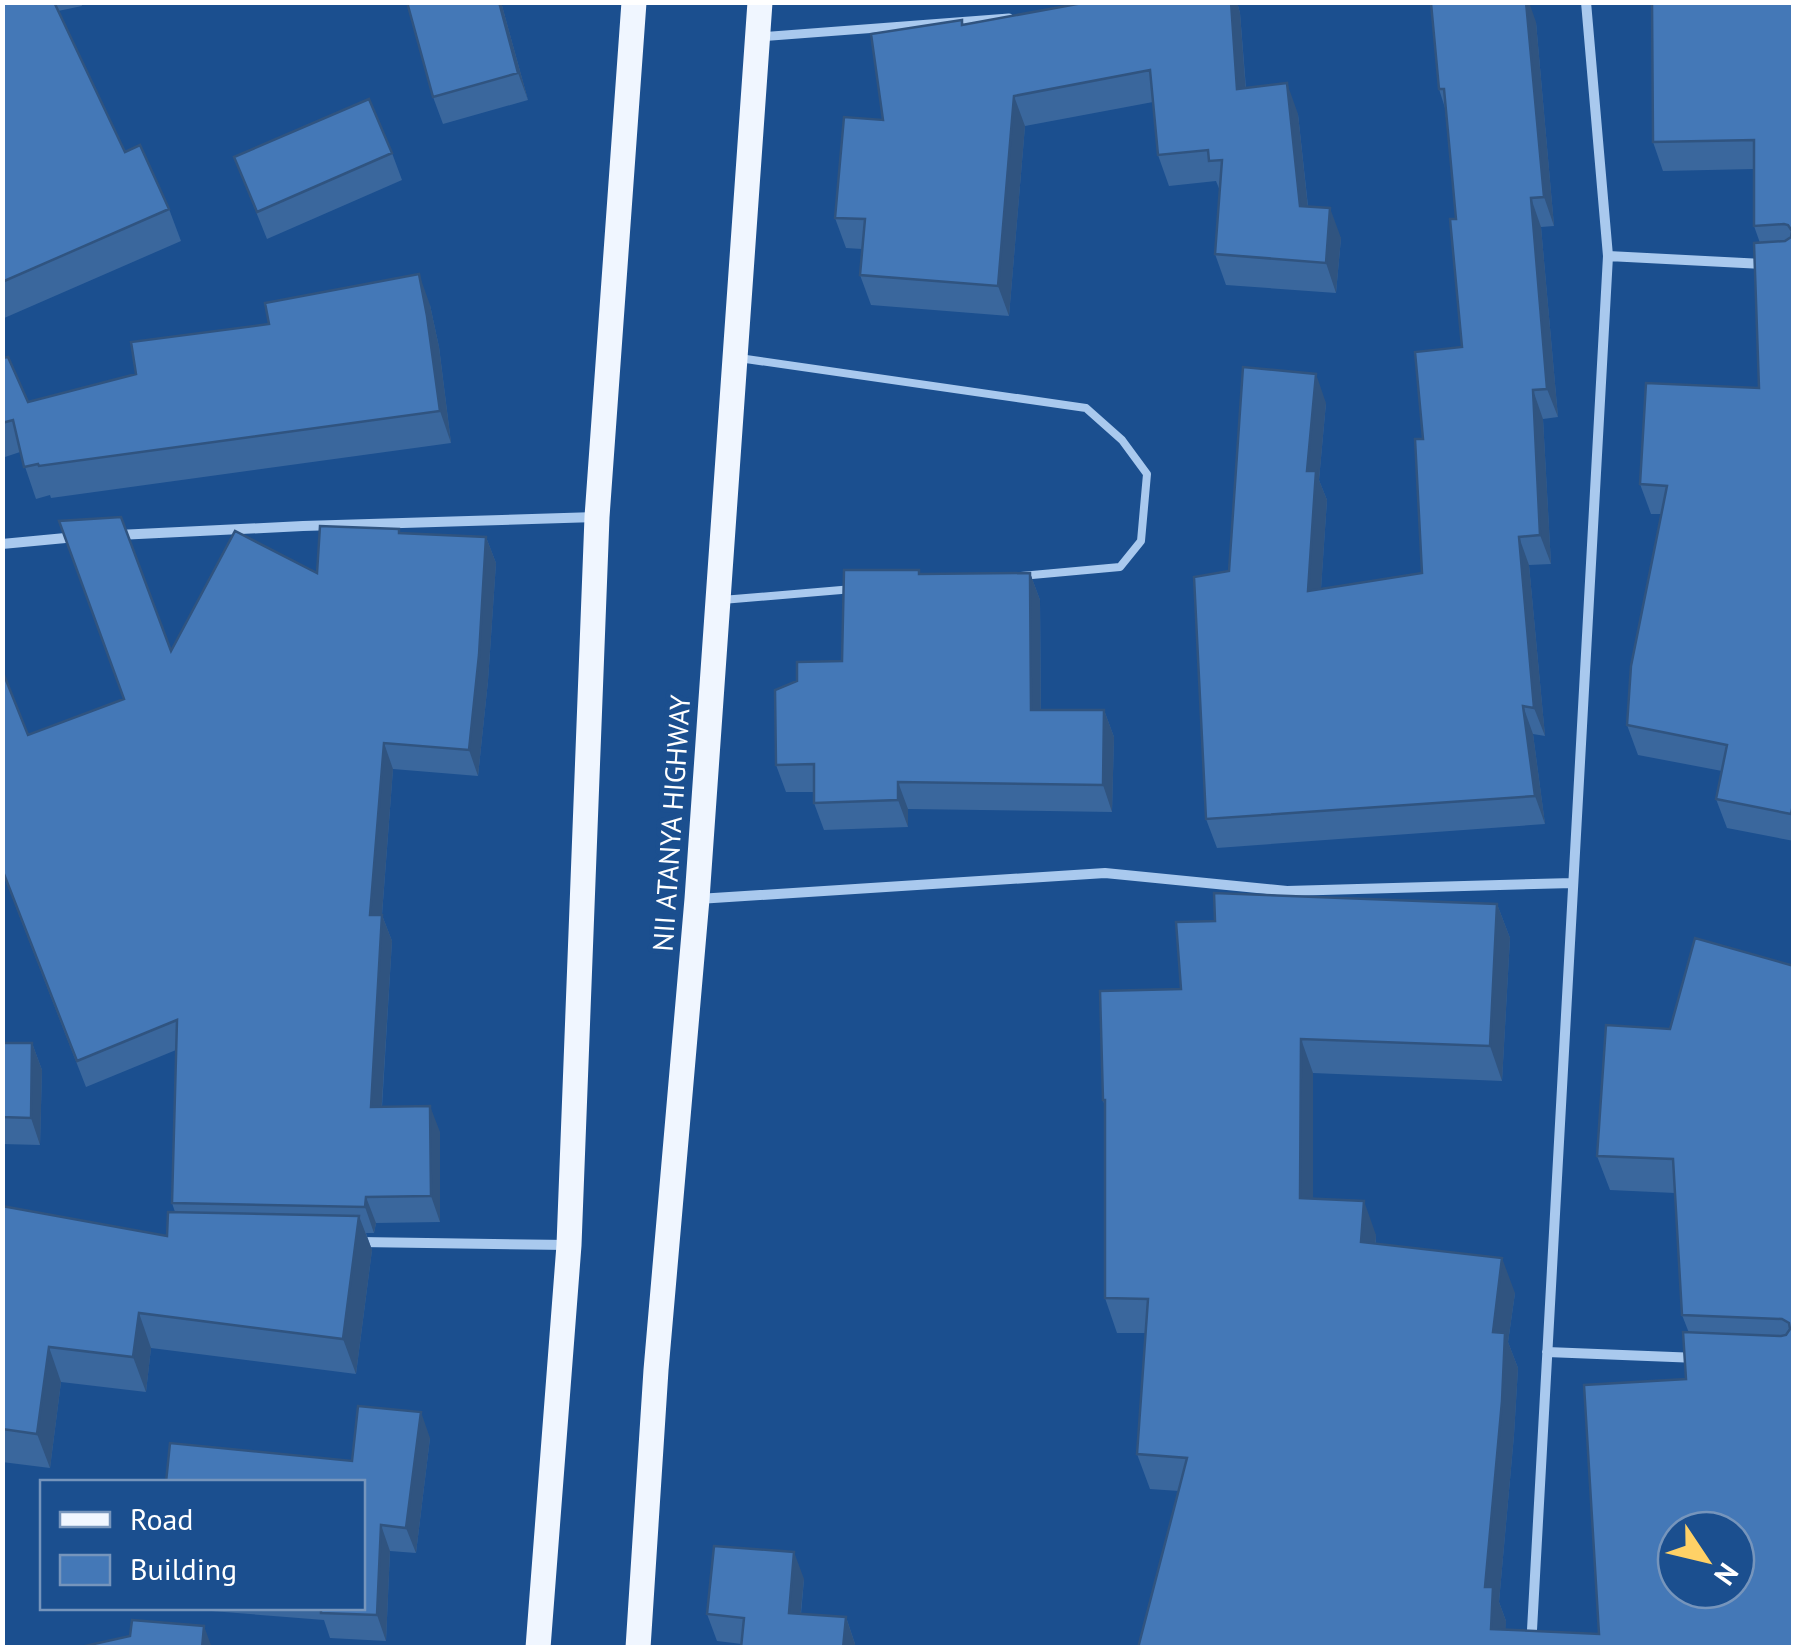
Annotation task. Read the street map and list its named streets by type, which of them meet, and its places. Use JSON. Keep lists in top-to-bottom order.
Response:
{
  "streets": {
    "main road": ["NII ATANYA HIGHWAY"]
  },
  "legend": ["Road", "Building"],
  "north": "bottom right"
}
